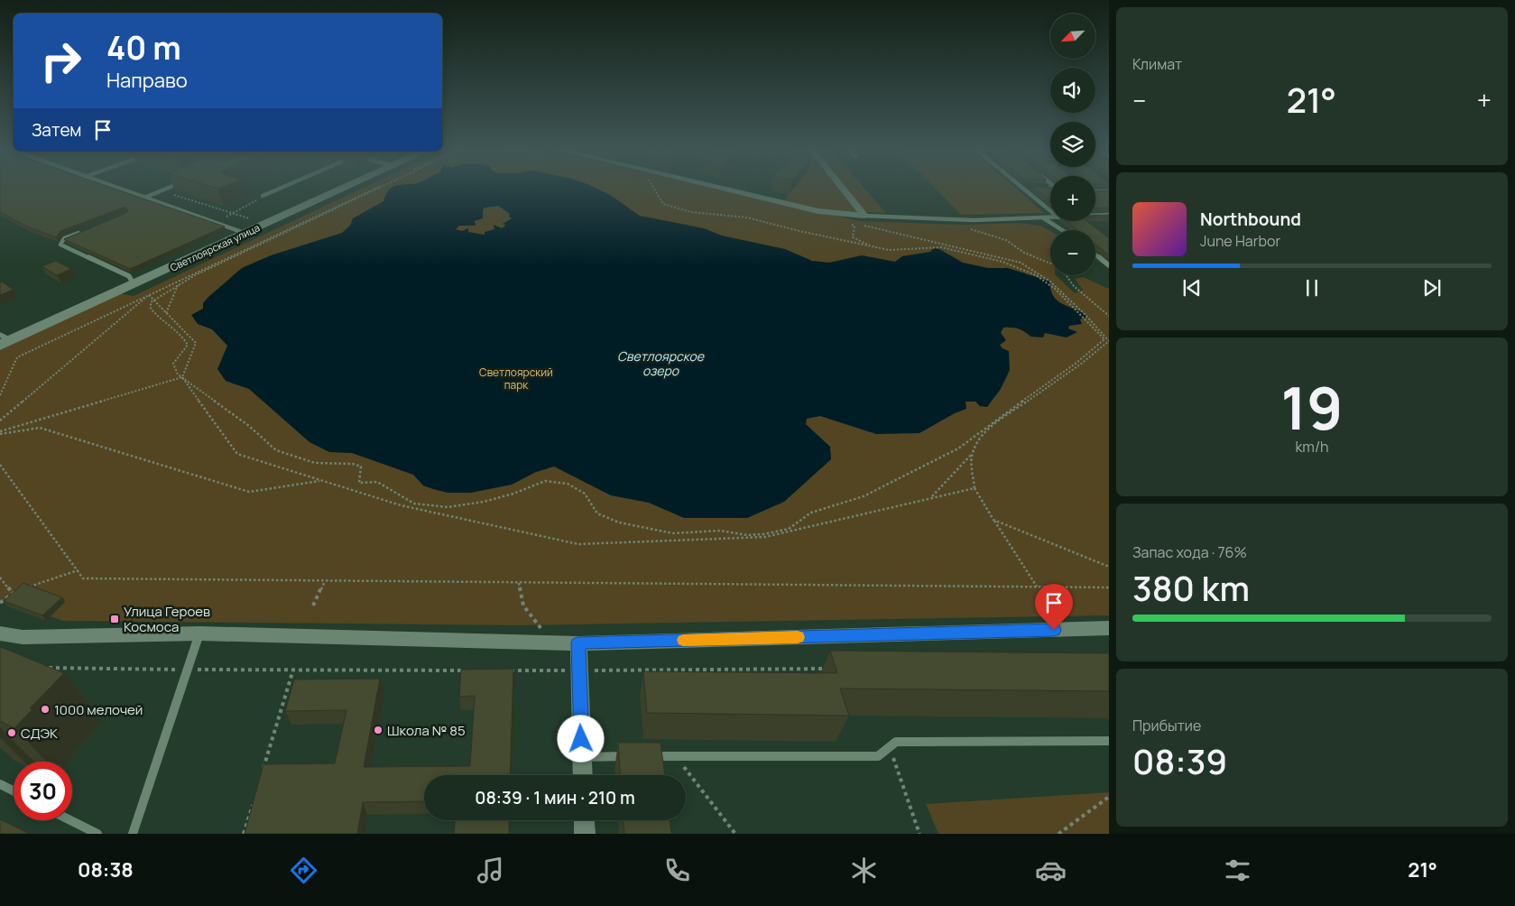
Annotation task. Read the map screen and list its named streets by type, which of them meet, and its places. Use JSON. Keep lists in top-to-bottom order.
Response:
{
  "streets": {
    "main road": ["Светлоярская улица"]
  },
  "water": ["Светлоярское озеро"],
  "parks": ["Светлоярский парк"],
  "places": {
    "transit": ["Улица Героев Космоса"],
    "other": ["1000 мелочей", "Школа № 85", "СДЭК"]
  },
  "north": "bottom left",
  "page": {
    "tile": [
      "Климат",
      ["19", "km/h"],
      ["Запас хода · 76%", "380 km"],
      ["Прибытие", "08:39"]
    ],
    "map_buttons": ["+", "−"],
    "turn": ["40 m", "Направо"],
    "heat": ["−", "21°", "+"],
    "then": "Затем",
    "song": ["Northbound", "June Harbor"],
    "limit": "30",
    "trip": "08:39 · 1 мин · 210 m",
    "tabs": ["08:38", "21°"]
  }
}
